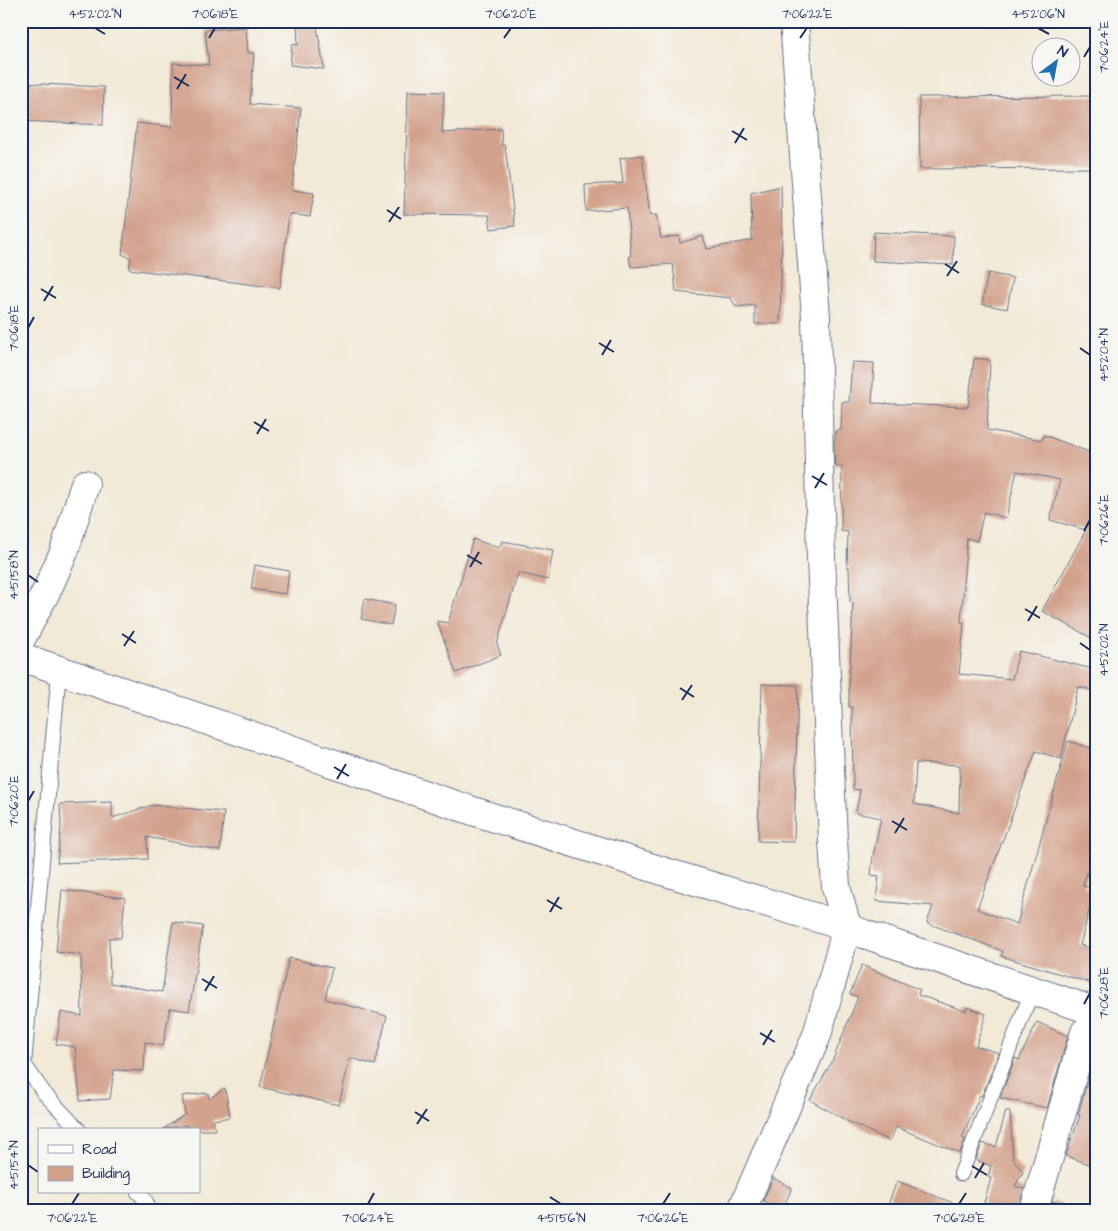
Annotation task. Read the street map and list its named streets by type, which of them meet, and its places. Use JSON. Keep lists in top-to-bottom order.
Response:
{
  "legend": ["Road", "Building"],
  "north": "top right",
  "coordinates": [
    "4°52'02\"N",
    "7°06'18\"E",
    "7°06'20\"E",
    "7°06'22\"E",
    "4°52'06\"N",
    "7°06'24\"E",
    "4°52'04\"N",
    "7°06'26\"E",
    "4°51'58\"N",
    "7°06'28\"E",
    "4°51'54\"N",
    "4°51'56\"N"
  ]
}
